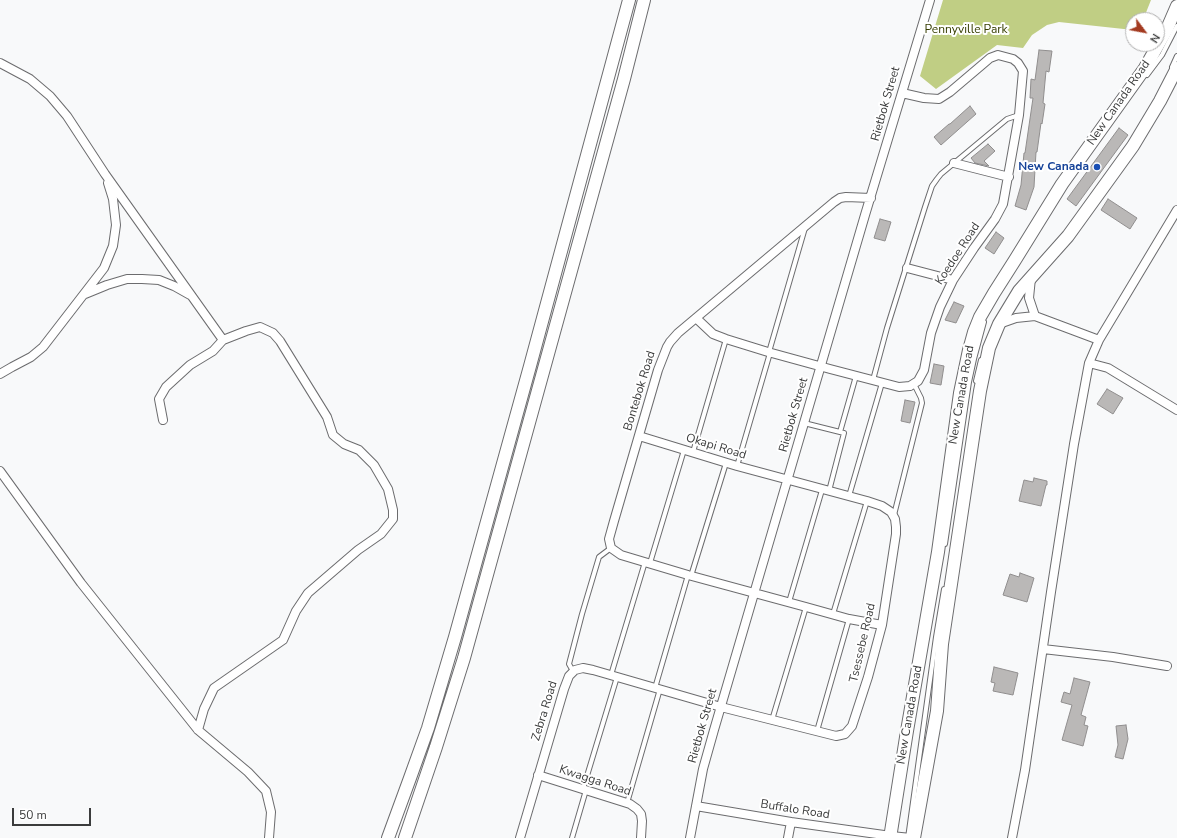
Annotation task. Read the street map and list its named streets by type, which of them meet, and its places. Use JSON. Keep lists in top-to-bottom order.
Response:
{
  "streets": {
    "main road": ["New Canada Road"],
    "street": [
      "Rietbok Street",
      "Koedoe Road",
      "Bontebok Road",
      "Okapi Road",
      "Tsessebe Road",
      "Zebra Road",
      "Kwagga Road",
      "Buffalo Road"
    ]
  },
  "crossings": [
    ["New Canada Road", "Buffalo Road"],
    ["Rietbok Street", "Koedoe Road"],
    ["Rietbok Street", "Bontebok Road"],
    ["Rietbok Street", "Okapi Road"],
    ["Rietbok Street", "Tsessebe Road"],
    ["Rietbok Street", "Zebra Road"],
    ["Rietbok Street", "Buffalo Road"],
    ["Bontebok Road", "Okapi Road"],
    ["Tsessebe Road", "Zebra Road"],
    ["Zebra Road", "Kwagga Road"]
  ],
  "parks": ["Pennyville Park"],
  "places": ["New Canada"],
  "scale_bar": "50 m",
  "north": "bottom right"
}
